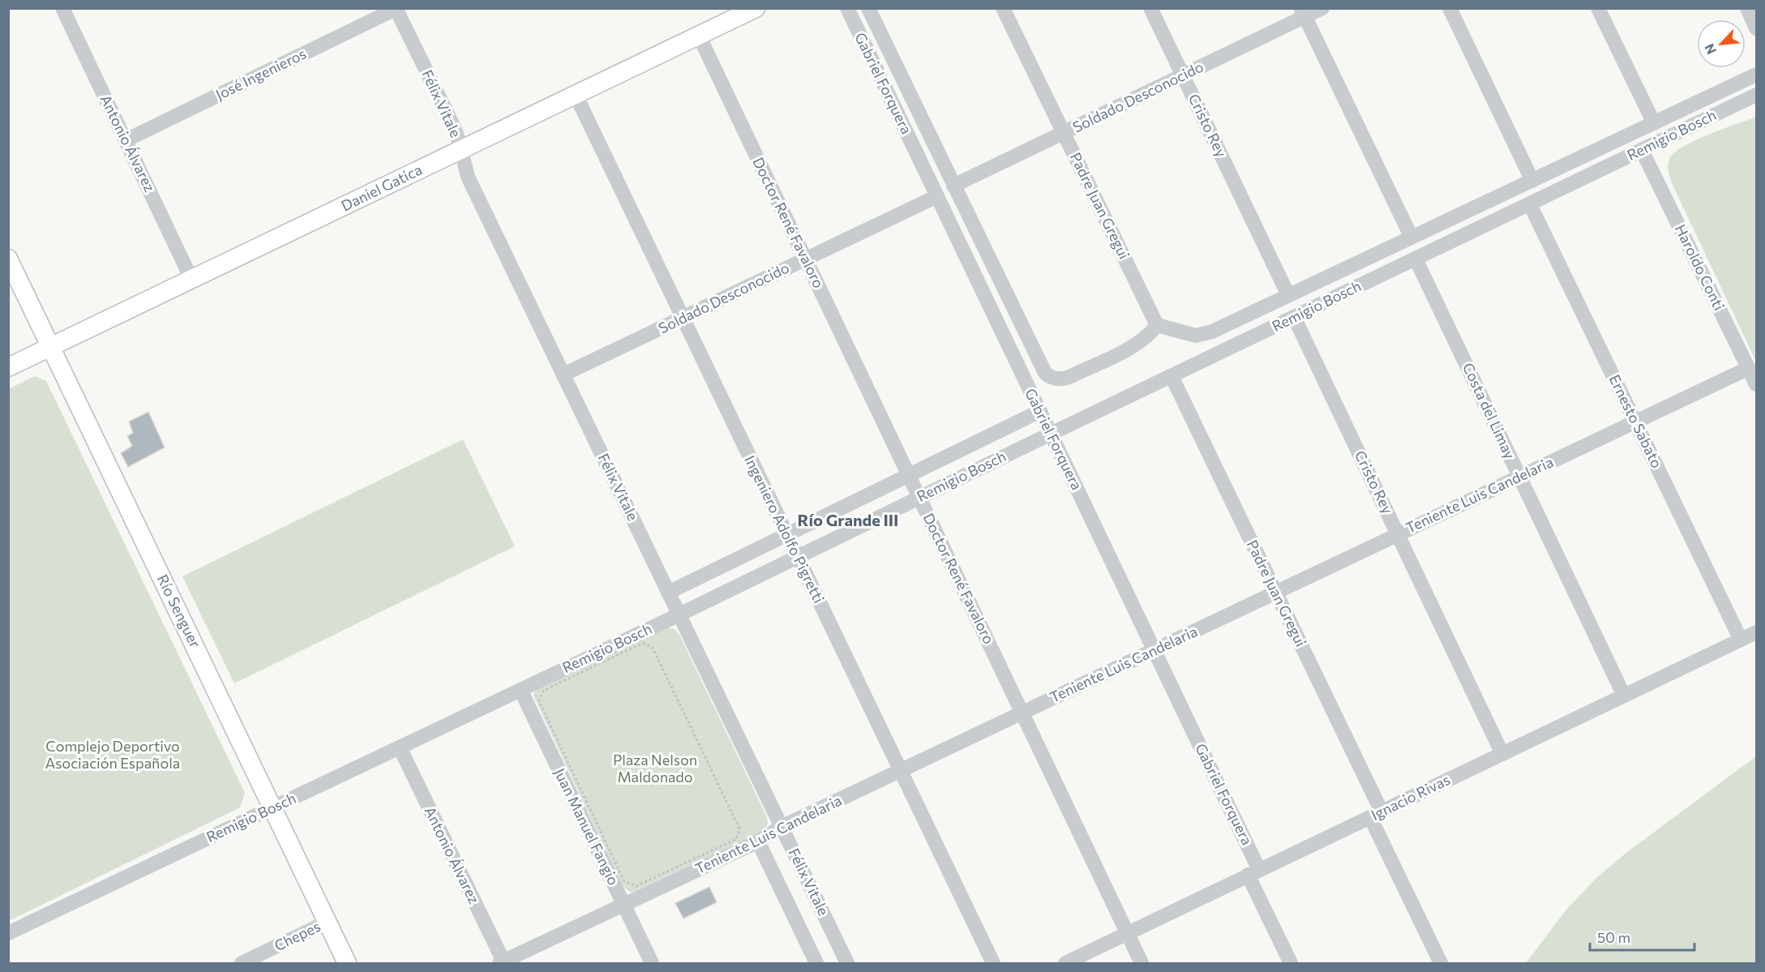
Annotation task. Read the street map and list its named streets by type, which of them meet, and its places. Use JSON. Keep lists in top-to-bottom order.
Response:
{
  "streets": {
    "main road": ["Daniel Gatica", "Río Senguer"],
    "street": [
      "José Ingenieros",
      "Gabriel Forquera",
      "Soldado Desconocido",
      "Félix Vitale",
      "Cristo Rey",
      "Remigio Bosch",
      "Antonio Álvarez",
      "Padre Juan Gregui",
      "Doctor René Favaloro",
      "Haroldo Conti",
      "Costa del Limay",
      "Ernesto Sabato",
      "Teniente Luis Candelaria",
      "Ingeniero Adolfo Pigretti",
      "Ignacio Rivas",
      "Juan Manuel Fangio",
      "Chepes"
    ]
  },
  "crossings": [
    ["José Ingenieros", "Félix Vitale"],
    ["José Ingenieros", "Antonio Álvarez"],
    ["Gabriel Forquera", "Soldado Desconocido"],
    ["Gabriel Forquera", "Remigio Bosch"],
    ["Gabriel Forquera", "Padre Juan Gregui"],
    ["Gabriel Forquera", "Teniente Luis Candelaria"],
    ["Gabriel Forquera", "Ignacio Rivas"],
    ["Soldado Desconocido", "Félix Vitale"],
    ["Soldado Desconocido", "Cristo Rey"],
    ["Soldado Desconocido", "Padre Juan Gregui"],
    ["Soldado Desconocido", "Doctor René Favaloro"],
    ["Soldado Desconocido", "Ingeniero Adolfo Pigretti"],
    ["Félix Vitale", "Remigio Bosch"],
    ["Félix Vitale", "Daniel Gatica"],
    ["Félix Vitale", "Teniente Luis Candelaria"],
    ["Cristo Rey", "Remigio Bosch"],
    ["Cristo Rey", "Teniente Luis Candelaria"],
    ["Cristo Rey", "Ignacio Rivas"],
    ["Remigio Bosch", "Antonio Álvarez"],
    ["Remigio Bosch", "Padre Juan Gregui"],
    ["Remigio Bosch", "Doctor René Favaloro"],
    ["Remigio Bosch", "Haroldo Conti"],
    ["Remigio Bosch", "Costa del Limay"],
    ["Remigio Bosch", "Ernesto Sabato"],
    ["Remigio Bosch", "Ingeniero Adolfo Pigretti"],
    ["Remigio Bosch", "Río Senguer"],
    ["Remigio Bosch", "Juan Manuel Fangio"],
    ["Antonio Álvarez", "Daniel Gatica"],
    ["Antonio Álvarez", "Teniente Luis Candelaria"],
    ["Daniel Gatica", "Doctor René Favaloro"],
    ["Daniel Gatica", "Ingeniero Adolfo Pigretti"],
    ["Daniel Gatica", "Río Senguer"],
    ["Padre Juan Gregui", "Teniente Luis Candelaria"],
    ["Padre Juan Gregui", "Ignacio Rivas"],
    ["Doctor René Favaloro", "Teniente Luis Candelaria"],
    ["Doctor René Favaloro", "Ignacio Rivas"],
    ["Haroldo Conti", "Teniente Luis Candelaria"],
    ["Costa del Limay", "Teniente Luis Candelaria"],
    ["Costa del Limay", "Ignacio Rivas"],
    ["Ernesto Sabato", "Teniente Luis Candelaria"],
    ["Ernesto Sabato", "Ignacio Rivas"],
    ["Teniente Luis Candelaria", "Ingeniero Adolfo Pigretti"],
    ["Teniente Luis Candelaria", "Juan Manuel Fangio"],
    ["Río Senguer", "Chepes"]
  ],
  "districts": ["Río Grande III"],
  "parks": ["Complejo Deportivo Asociación Española", "Plaza Nelson Maldonado"],
  "scale_bar": "50 m",
  "north": "bottom left"
}
